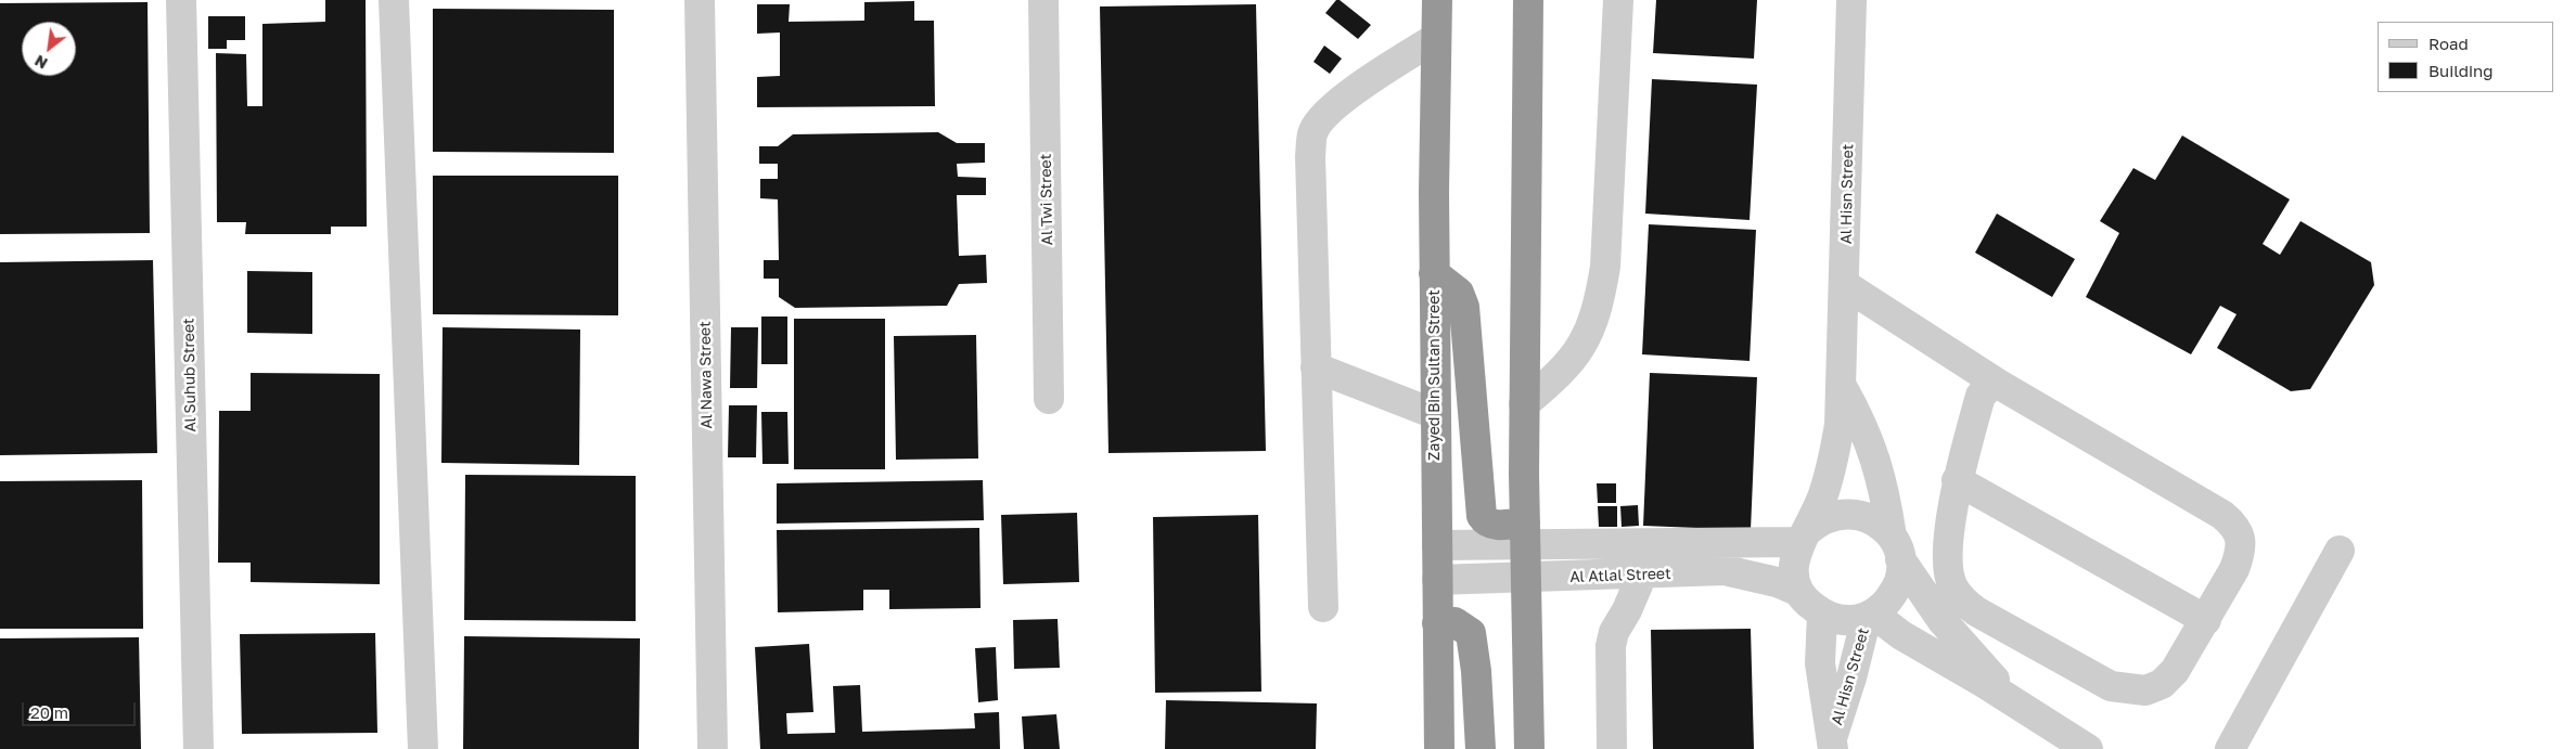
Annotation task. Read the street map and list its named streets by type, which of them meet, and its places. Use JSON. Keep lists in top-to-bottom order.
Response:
{
  "streets": {
    "highway": ["Zayed Bin Sultan Street"],
    "street": [
      "Al Hisn Street",
      "Al Twi Street",
      "Al Suhub Street",
      "Al Nawa Street",
      "Al Atlal Street"
    ]
  },
  "crossings": [
    ["Al Hisn Street", "Al Atlal Street"],
    ["Zayed Bin Sultan Street", "Al Atlal Street"]
  ],
  "legend": ["Road", "Building"],
  "scale_bar": "20 m",
  "north": "bottom left"
}
